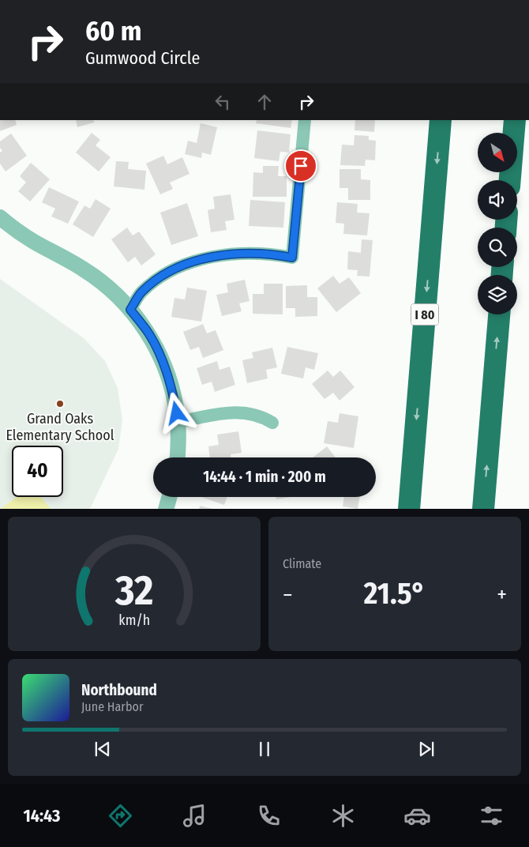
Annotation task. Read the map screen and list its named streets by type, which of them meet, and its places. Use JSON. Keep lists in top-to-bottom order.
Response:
{
  "streets": {
    "highway": ["I 80"]
  },
  "places": ["Grand Oaks Elementary School"],
  "north": "bottom right",
  "page": {
    "turn": ["60 m", "Gumwood Circle"],
    "limit": "40",
    "trip": "14:44 · 1 min · 200 m",
    "tile": "Climate",
    "heat": ["−", "21.5°", "+"],
    "song": ["Northbound", "June Harbor"],
    "tabs": "14:43",
    "gauge": ["32", "km/h"]
  }
}
